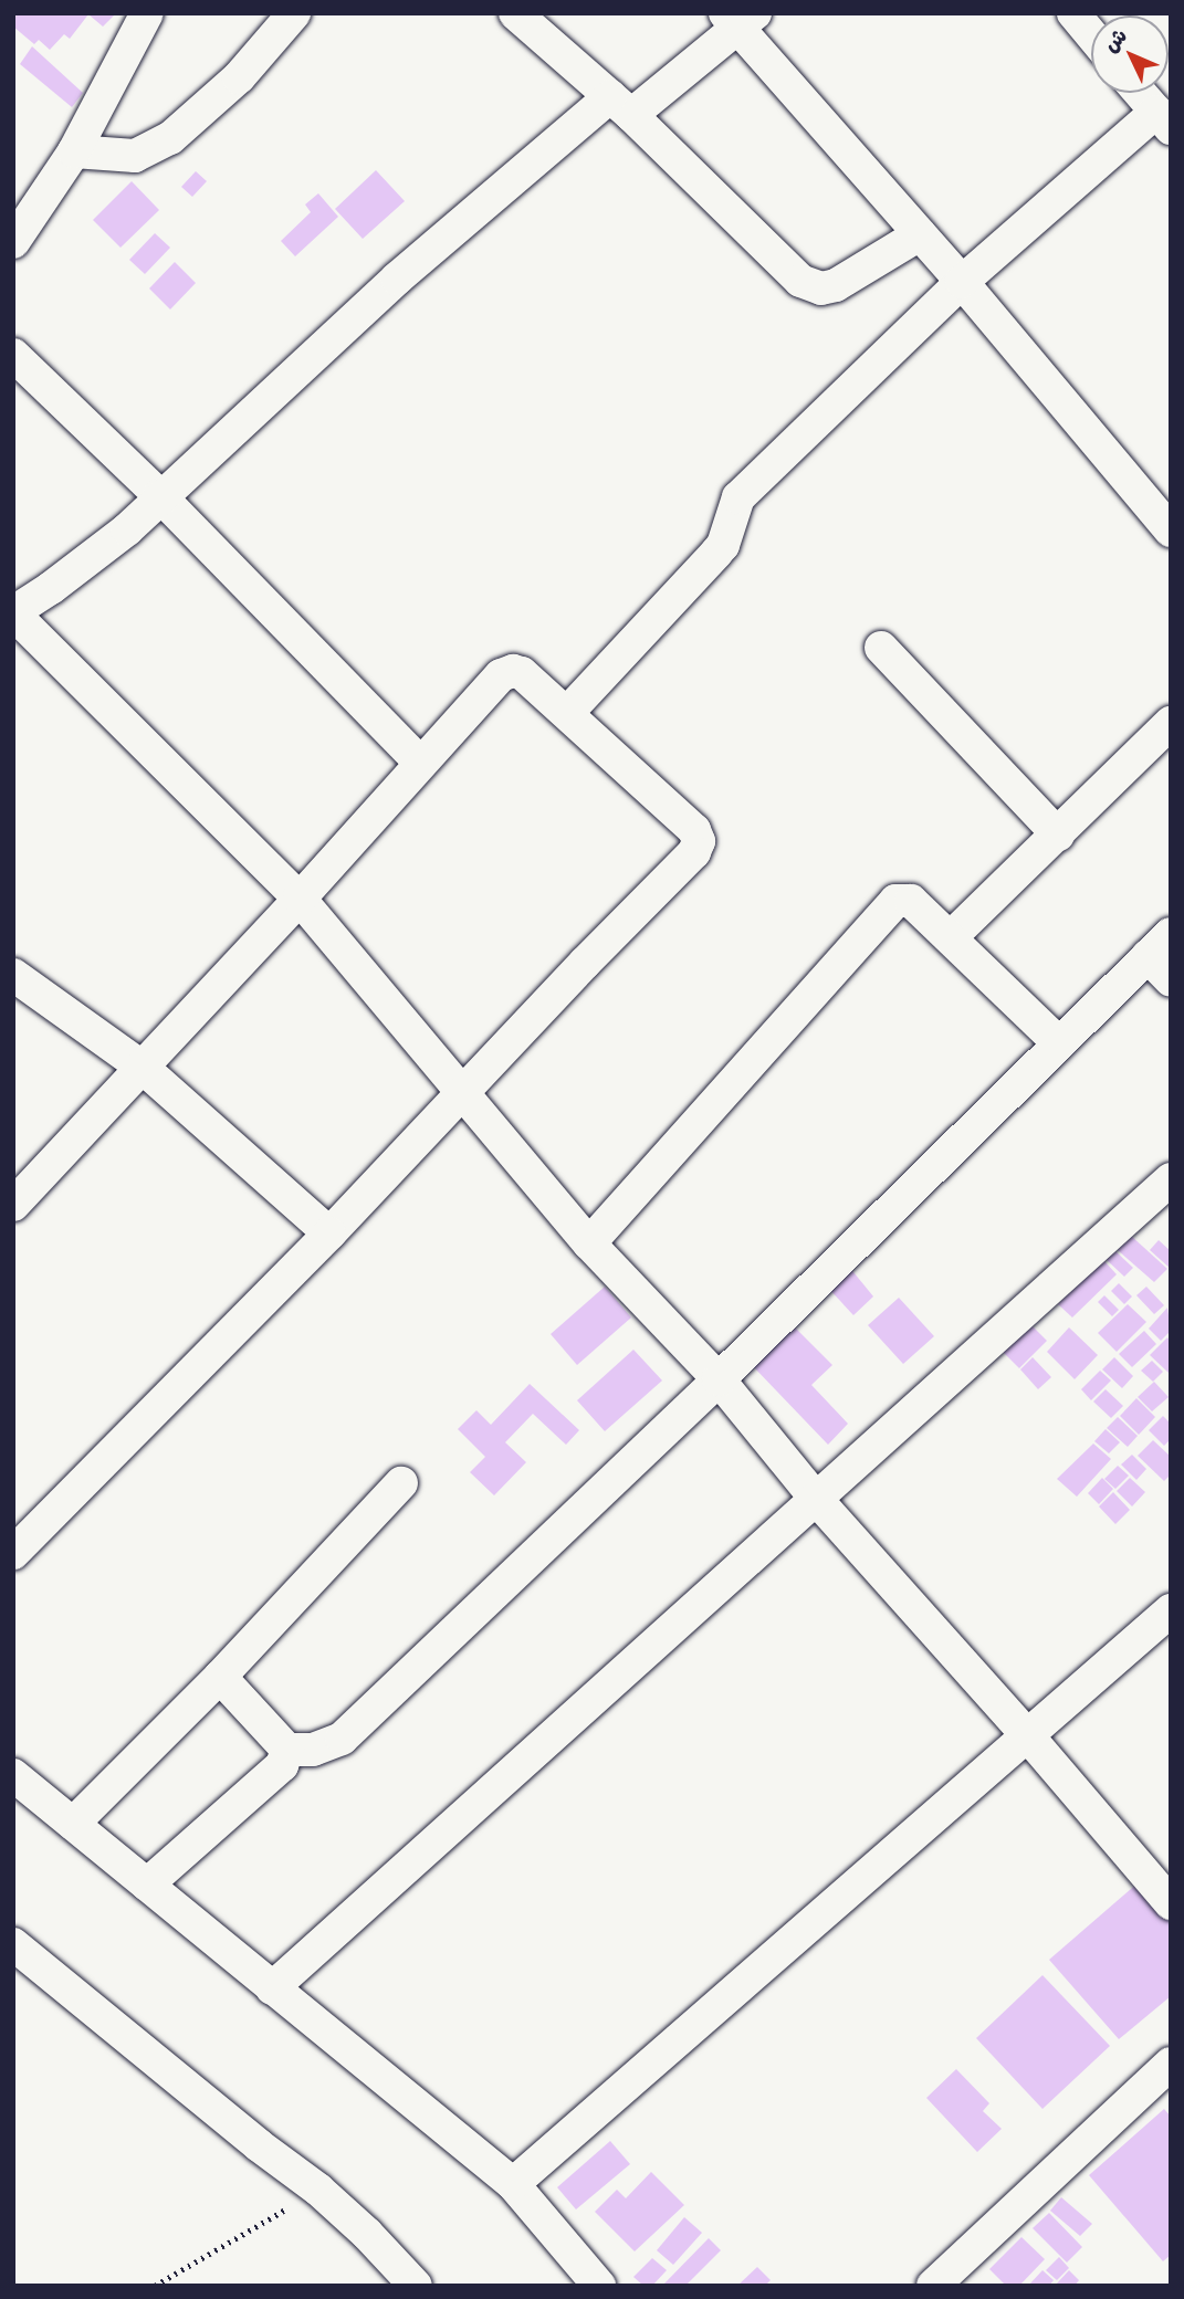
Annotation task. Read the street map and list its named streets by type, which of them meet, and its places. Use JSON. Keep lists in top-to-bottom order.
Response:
{
  "north": "top left"
}
